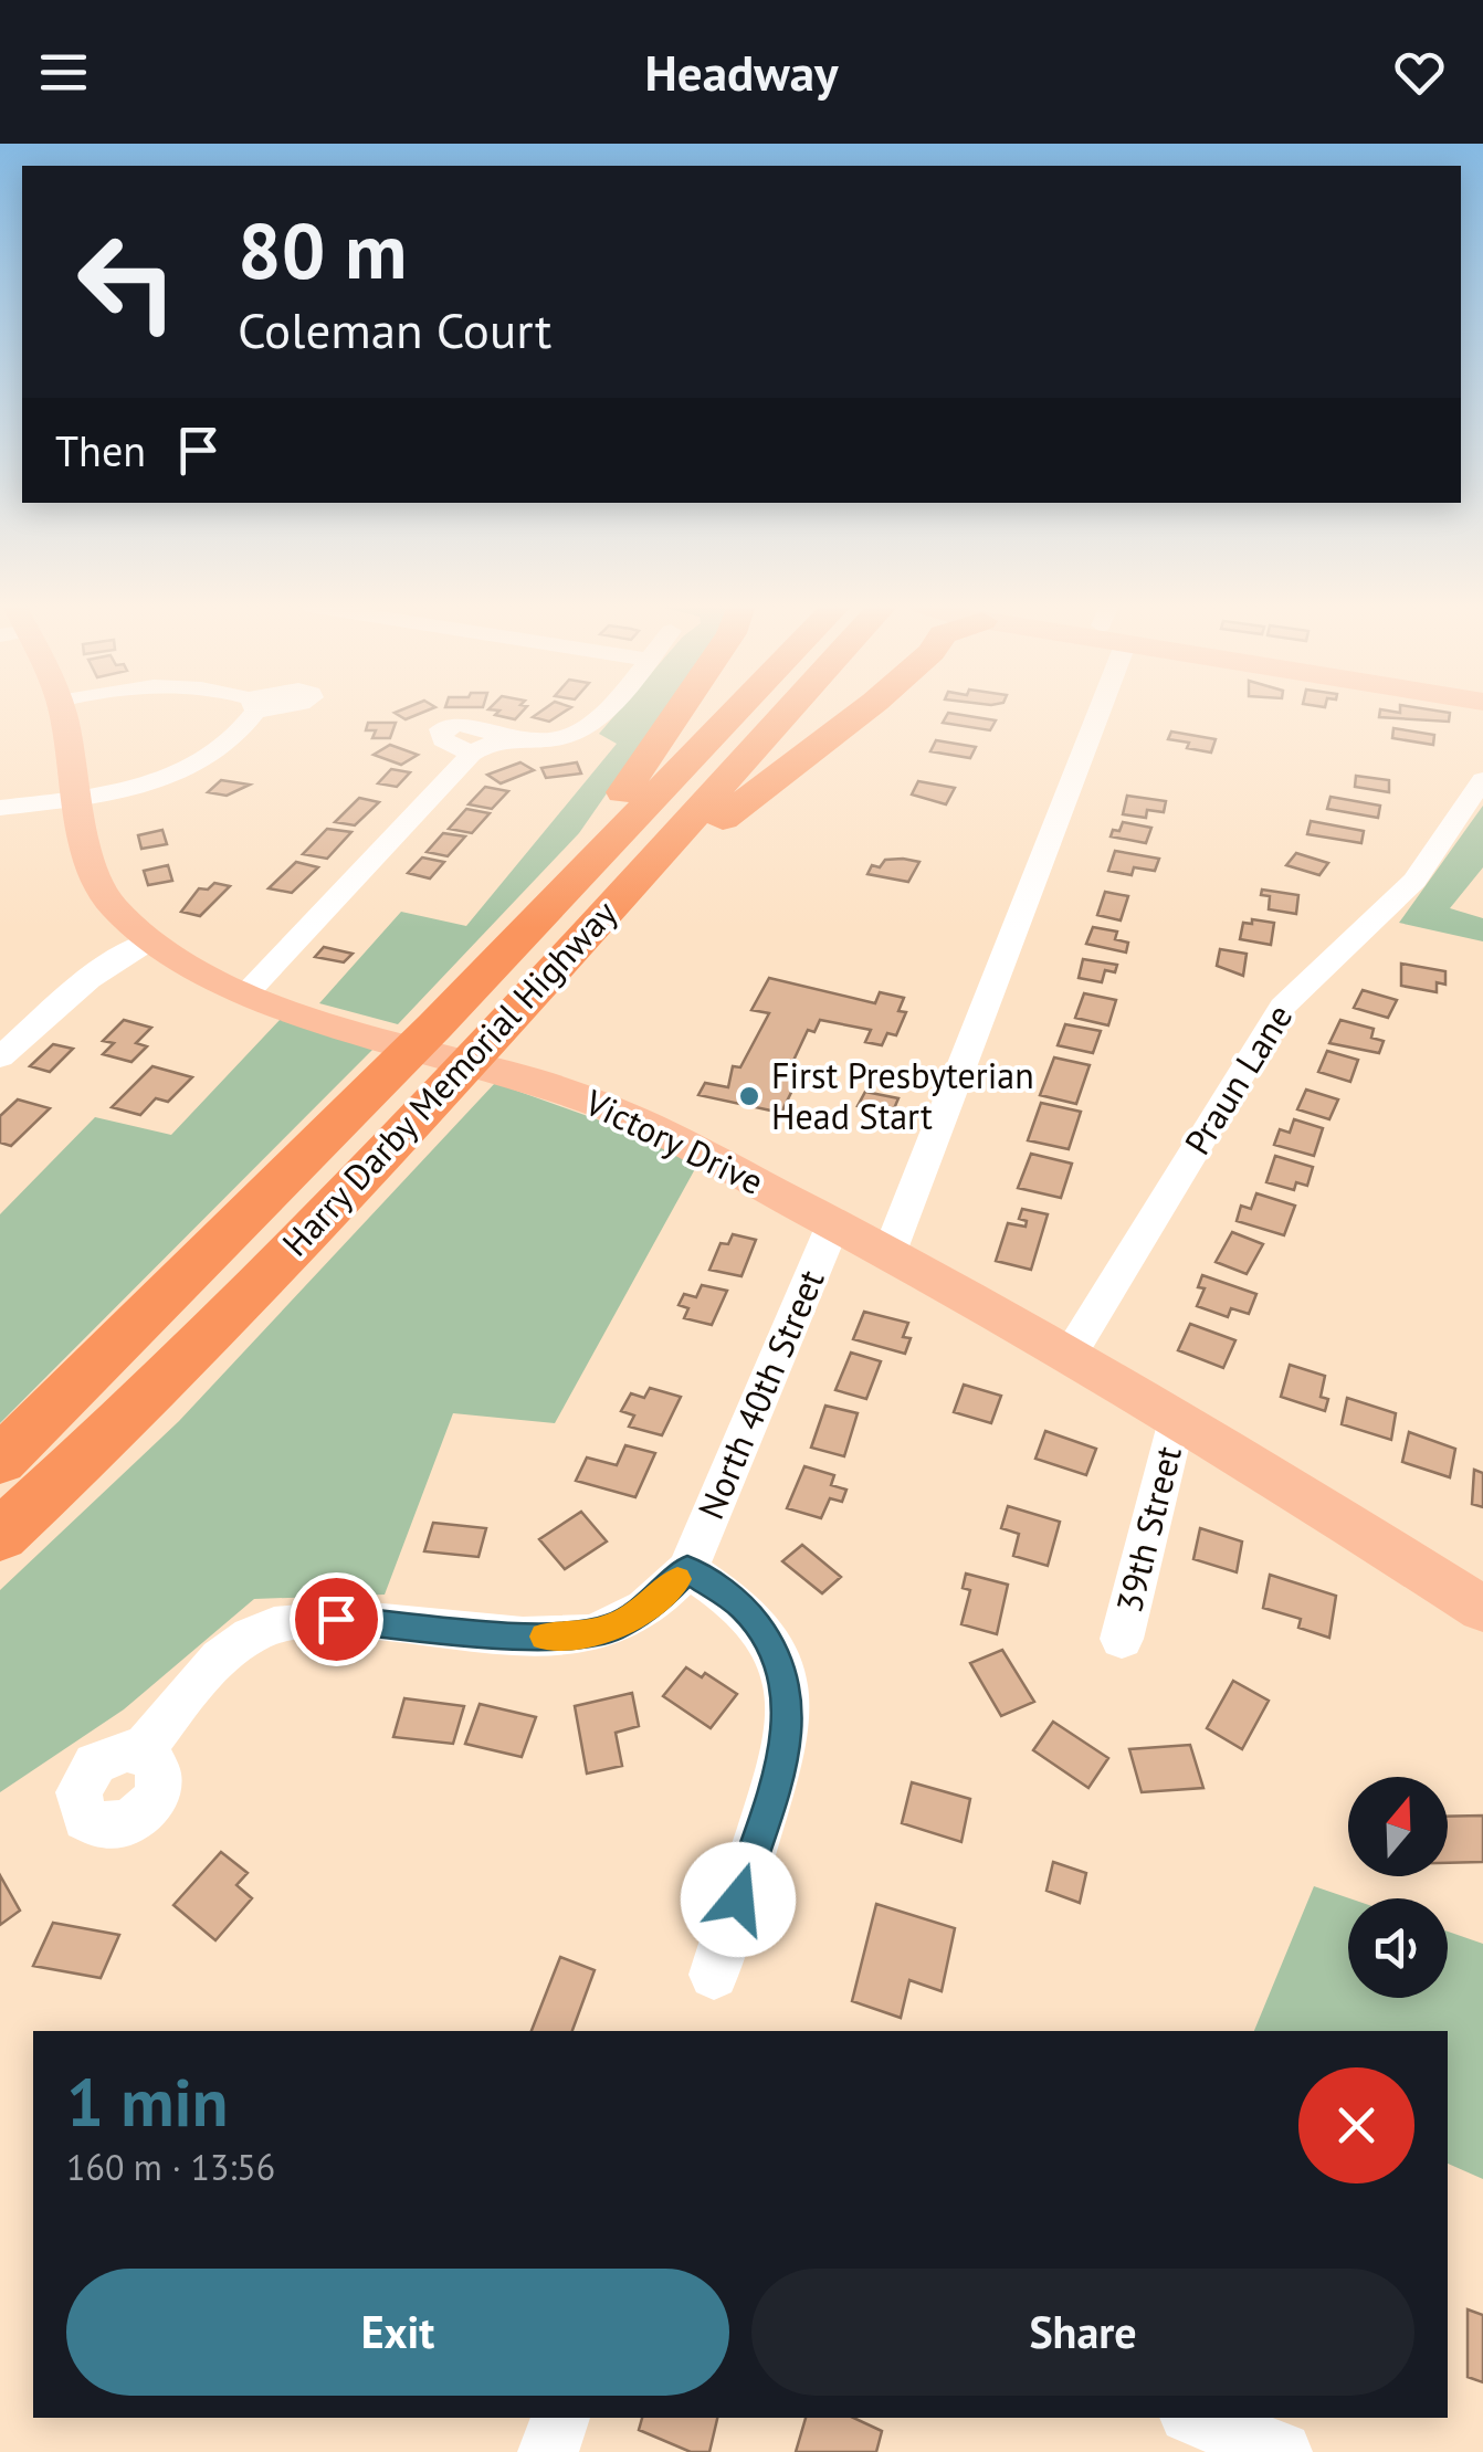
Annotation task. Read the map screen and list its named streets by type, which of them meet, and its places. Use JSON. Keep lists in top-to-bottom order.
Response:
{
  "streets": {
    "highway": ["Harry Darby Memorial Highway"],
    "main road": ["Victory Drive"],
    "street": ["Praun Lane", "North 40th Street", "39th Street"]
  },
  "crossings": [
    ["Praun Lane", "Victory Drive"],
    ["Victory Drive", "North 40th Street"],
    ["Victory Drive", "39th Street"]
  ],
  "places": ["First Presbyterian Head Start"],
  "north": "top",
  "page": {
    "header": "Headway",
    "turn": ["80 m", "Coleman Court"],
    "then": "Then",
    "heading": ["1 min", "160 m · 13:56"],
    "buttons": ["Exit", "Share"]
  }
}
